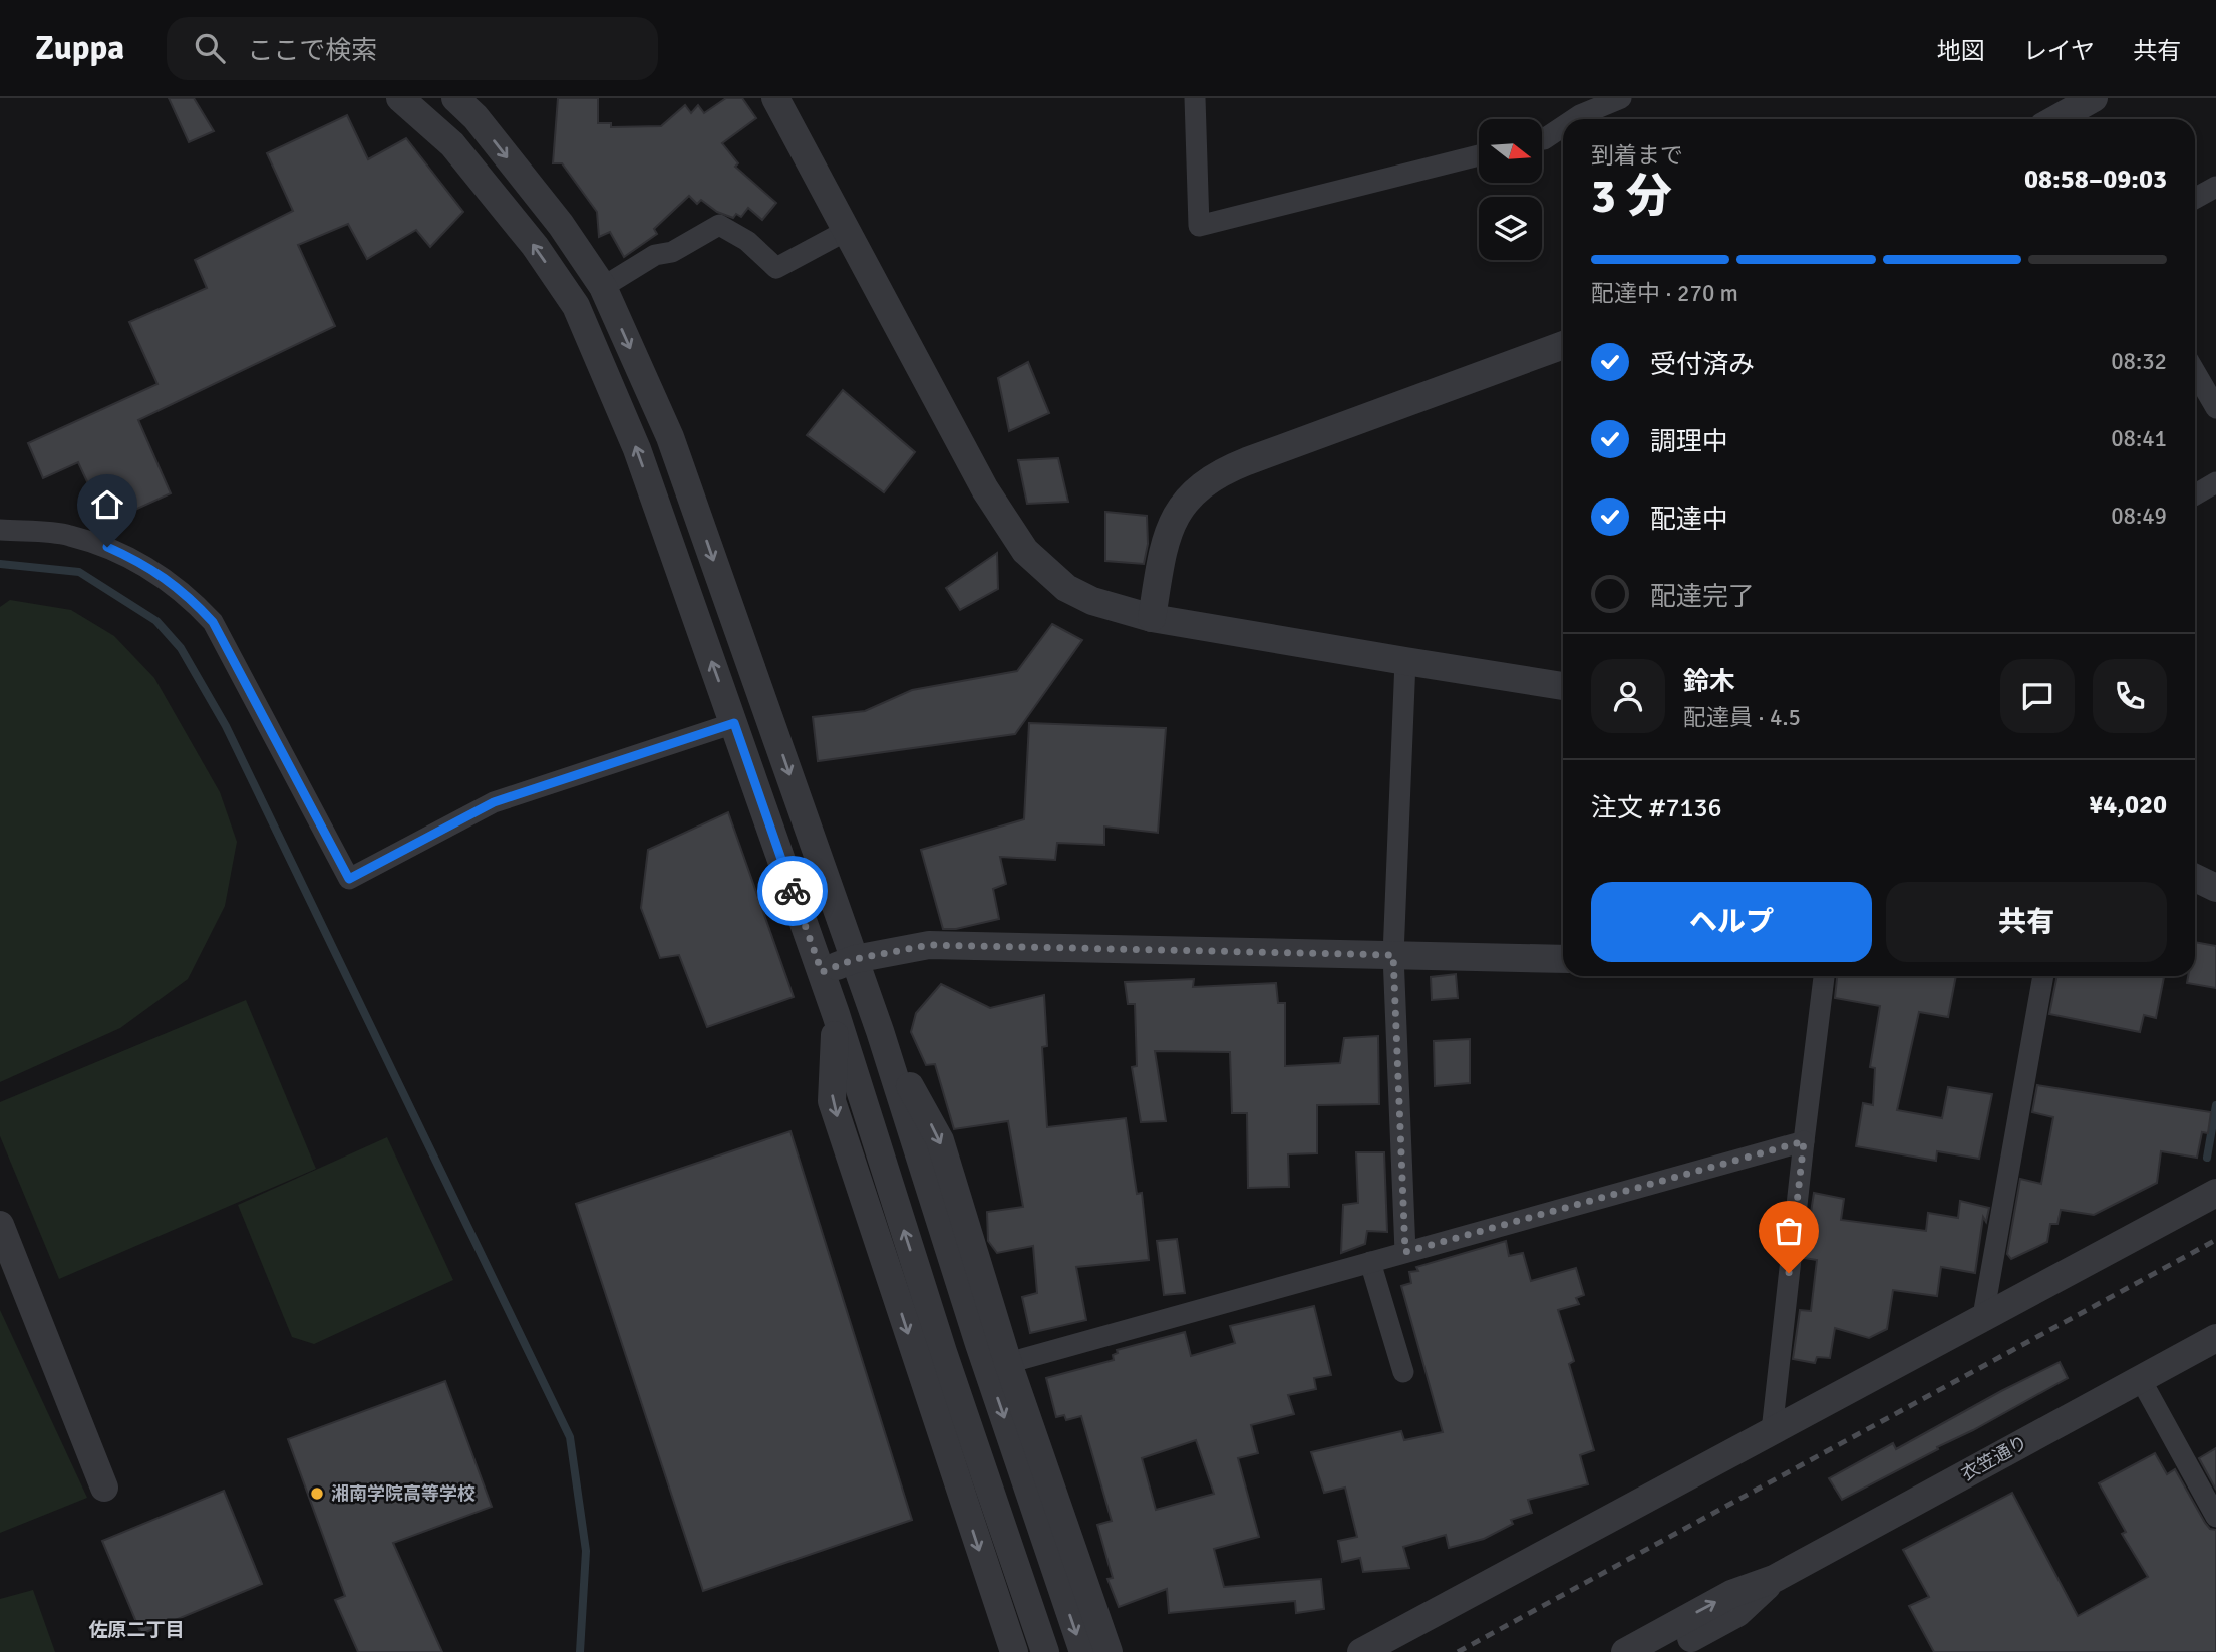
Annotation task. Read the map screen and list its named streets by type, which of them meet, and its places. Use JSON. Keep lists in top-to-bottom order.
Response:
{
  "streets": {
    "street": ["衣笠通り"]
  },
  "districts": ["佐原二丁目"],
  "places": ["湘南学院高等学校"],
  "north": "right",
  "page": {
    "header": "Zuppa",
    "search": "ここで検索",
    "nav": ["地図", "レイヤ", "共有"],
    "heading": ["3 分", "到着まで", "08:58–09:03"],
    "panel": [
      "鈴木",
      "配達員 · 4.5",
      "注文 #7136",
      "¥4,020"
    ],
    "bar": "配達中 · 270 m",
    "list": [
      ["受付済み", "08:32"],
      ["調理中", "08:41"],
      ["配達中", "08:49"],
      "配達完了"
    ],
    "buttons": ["ヘルプ", "共有"]
  }
}
